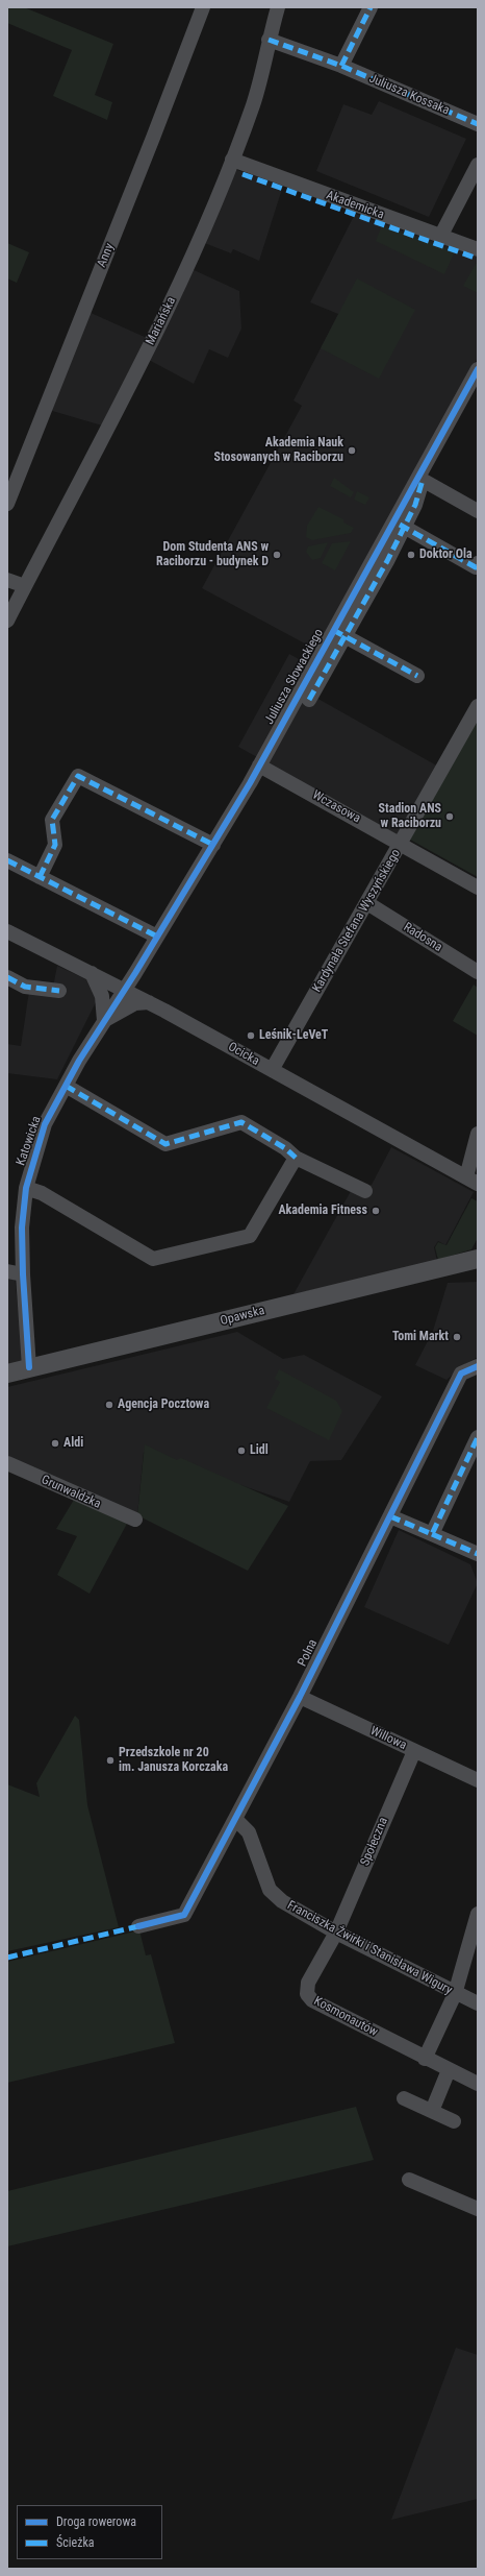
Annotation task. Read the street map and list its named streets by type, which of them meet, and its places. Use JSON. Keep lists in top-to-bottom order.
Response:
{
  "streets": {
    "main road": ["Opawska"],
    "street": [
      "Juliusza Kossaka",
      "Akademicka",
      "Anny",
      "Mariańska",
      "Juliusza Słowackiego",
      "Wczasowa",
      "Kardynała Stefana Wyszyńskiego",
      "Radosna",
      "Ocicka",
      "Katowicka",
      "Grunwaldzka",
      "Polna",
      "Willowa",
      "Społeczna",
      "Franciszka Żwirki i Stanisława Wigury",
      "Kosmonautów"
    ]
  },
  "crossings": [
    ["Juliusza Kossaka", "Mariańska"],
    ["Akademicka", "Mariańska"],
    ["Juliusza Słowackiego", "Wczasowa"],
    ["Juliusza Słowackiego", "Ocicka"],
    ["Juliusza Słowackiego", "Katowicka"],
    ["Wczasowa", "Kardynała Stefana Wyszyńskiego"],
    ["Kardynała Stefana Wyszyńskiego", "Radosna"],
    ["Kardynała Stefana Wyszyńskiego", "Ocicka"],
    ["Ocicka", "Katowicka"],
    ["Katowicka", "Opawska"],
    ["Polna", "Willowa"],
    ["Polna", "Franciszka Żwirki i Stanisława Wigury"],
    ["Willowa", "Społeczna"],
    ["Społeczna", "Franciszka Żwirki i Stanisława Wigury"],
    ["Społeczna", "Kosmonautów"],
    ["Franciszka Żwirki i Stanisława Wigury", "Kosmonautów"]
  ],
  "places": [
    "Akademia Nauk Stosowanych w Raciborzu",
    "Dom Studenta ANS w Raciborzu - budynek D",
    "Doktor Ola",
    "Stadion ANS w Raciborzu",
    "Leśnik-LeVeT",
    "Akademia Fitness",
    "Tomi Markt",
    "Agencja Pocztowa",
    "Aldi",
    "Lidl",
    "Przedszkole nr 20 im. Janusza Korczaka"
  ],
  "legend": ["Droga rowerowa", "Ścieżka"]
}
